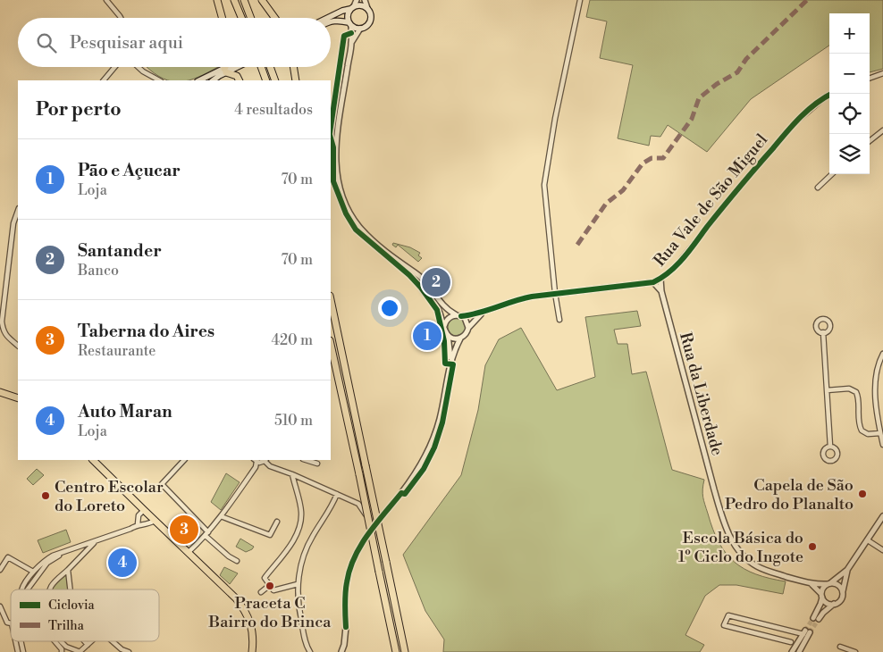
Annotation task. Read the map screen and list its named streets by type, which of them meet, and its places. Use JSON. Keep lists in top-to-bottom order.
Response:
{
  "streets": {
    "street": ["Rua Vale de São Miguel", "Rua da Liberdade"]
  },
  "crossings": [
    ["Rua Vale de São Miguel", "Rua da Liberdade"]
  ],
  "places": [
    "Capela de São Pedro do Planalto",
    "Centro Escolar do Loreto",
    "Escola Básica do 1º Ciclo do Ingote",
    "Praceta C Bairro do Brinca"
  ],
  "legend": ["Ciclovia", "Trilha"],
  "page": {
    "map_buttons": ["+", "−"],
    "search": "Pesquisar aqui",
    "heading": ["Por perto", "4 resultados"],
    "list": [
      {
        "mark": "1",
        "name": "Pão e Açucar",
        "note": "Loja",
        "value": "70 m"
      },
      {
        "mark": "2",
        "name": "Santander",
        "note": "Banco",
        "value": "70 m"
      },
      {
        "mark": "3",
        "name": "Taberna do Aires",
        "note": "Restaurante",
        "value": "420 m"
      },
      {
        "mark": "4",
        "name": "Auto Maran",
        "note": "Loja",
        "value": "510 m"
      }
    ],
    "pins": [
      "2",
      "1",
      "3",
      "4"
    ]
  }
}
